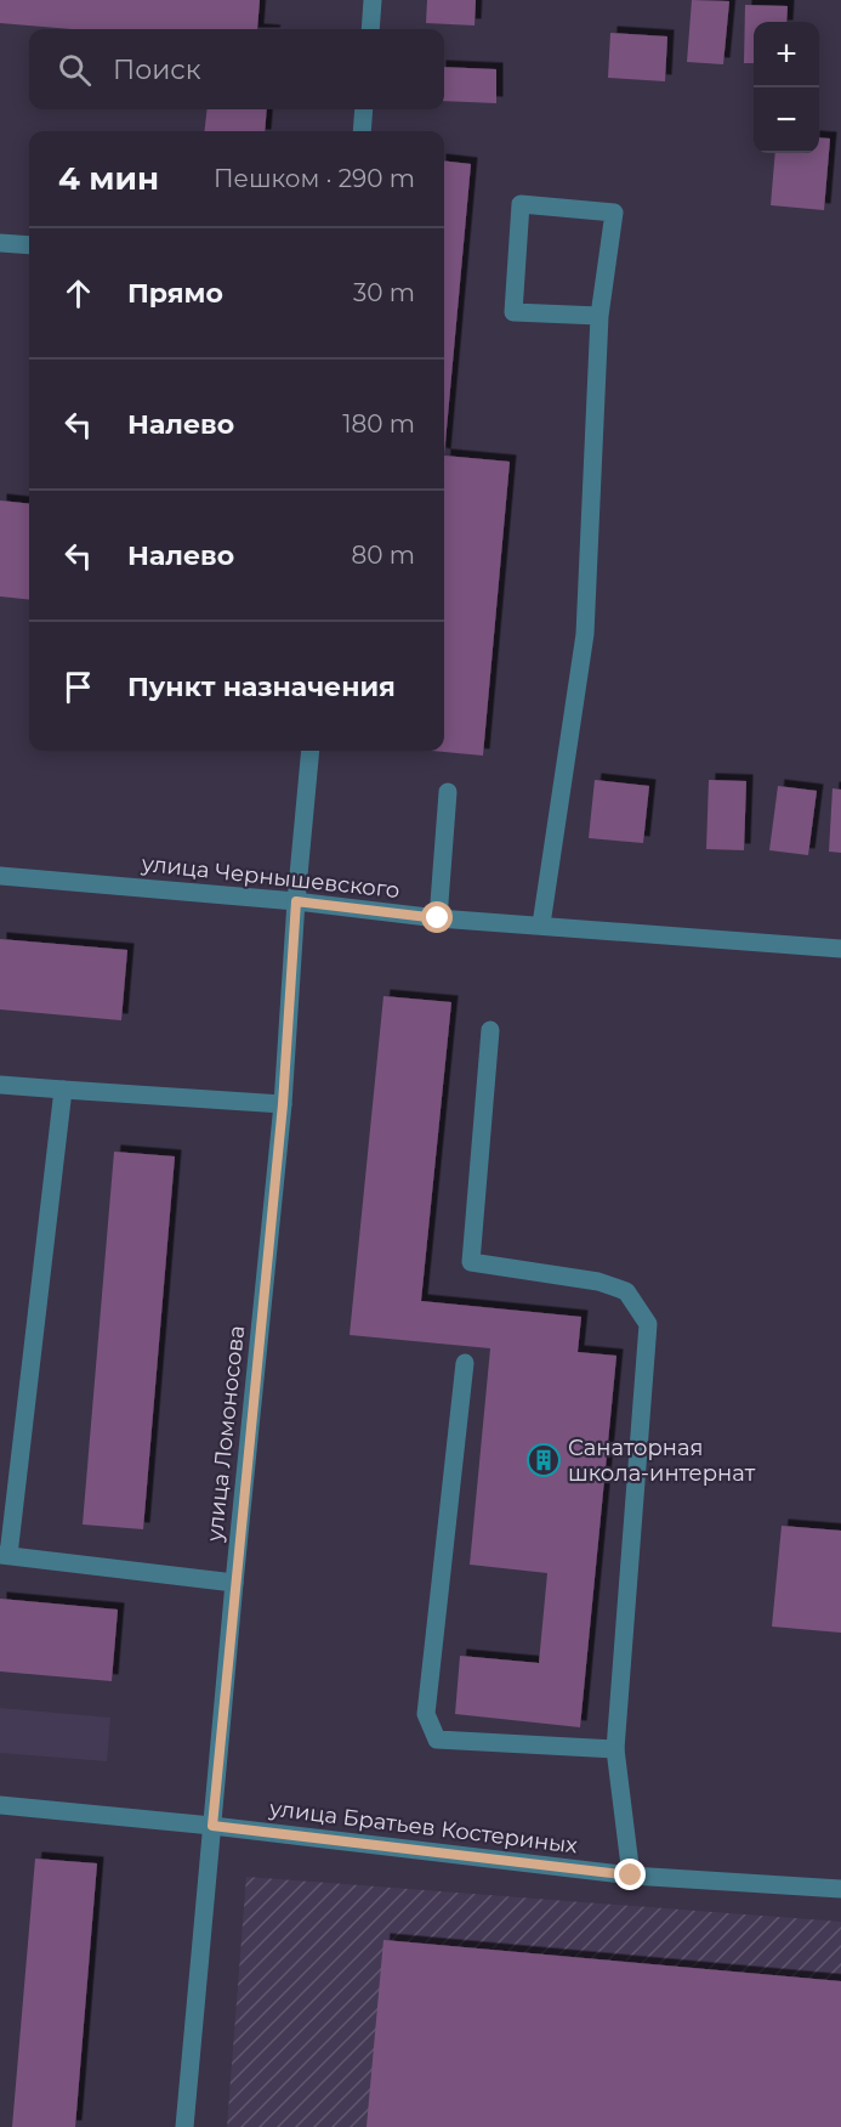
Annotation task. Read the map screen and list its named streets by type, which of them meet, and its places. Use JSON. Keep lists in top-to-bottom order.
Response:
{
  "streets": {
    "street": ["улица Чернышевского", "улица Ломоносова", "улица Братьев Костериных"]
  },
  "crossings": [
    ["улица Чернышевского", "улица Ломоносова"],
    ["улица Ломоносова", "улица Братьев Костериных"]
  ],
  "places": {
    "building": ["Санаторная школа-интернат"]
  },
  "page": {
    "map_buttons": ["+", "−"],
    "search": "Поиск",
    "heading": ["4 мин", "Пешком · 290 m"],
    "list": [
      ["Прямо", "30 m"],
      ["Налево", "180 m"],
      ["Налево", "80 m"],
      "Пункт назначения"
    ]
  }
}
